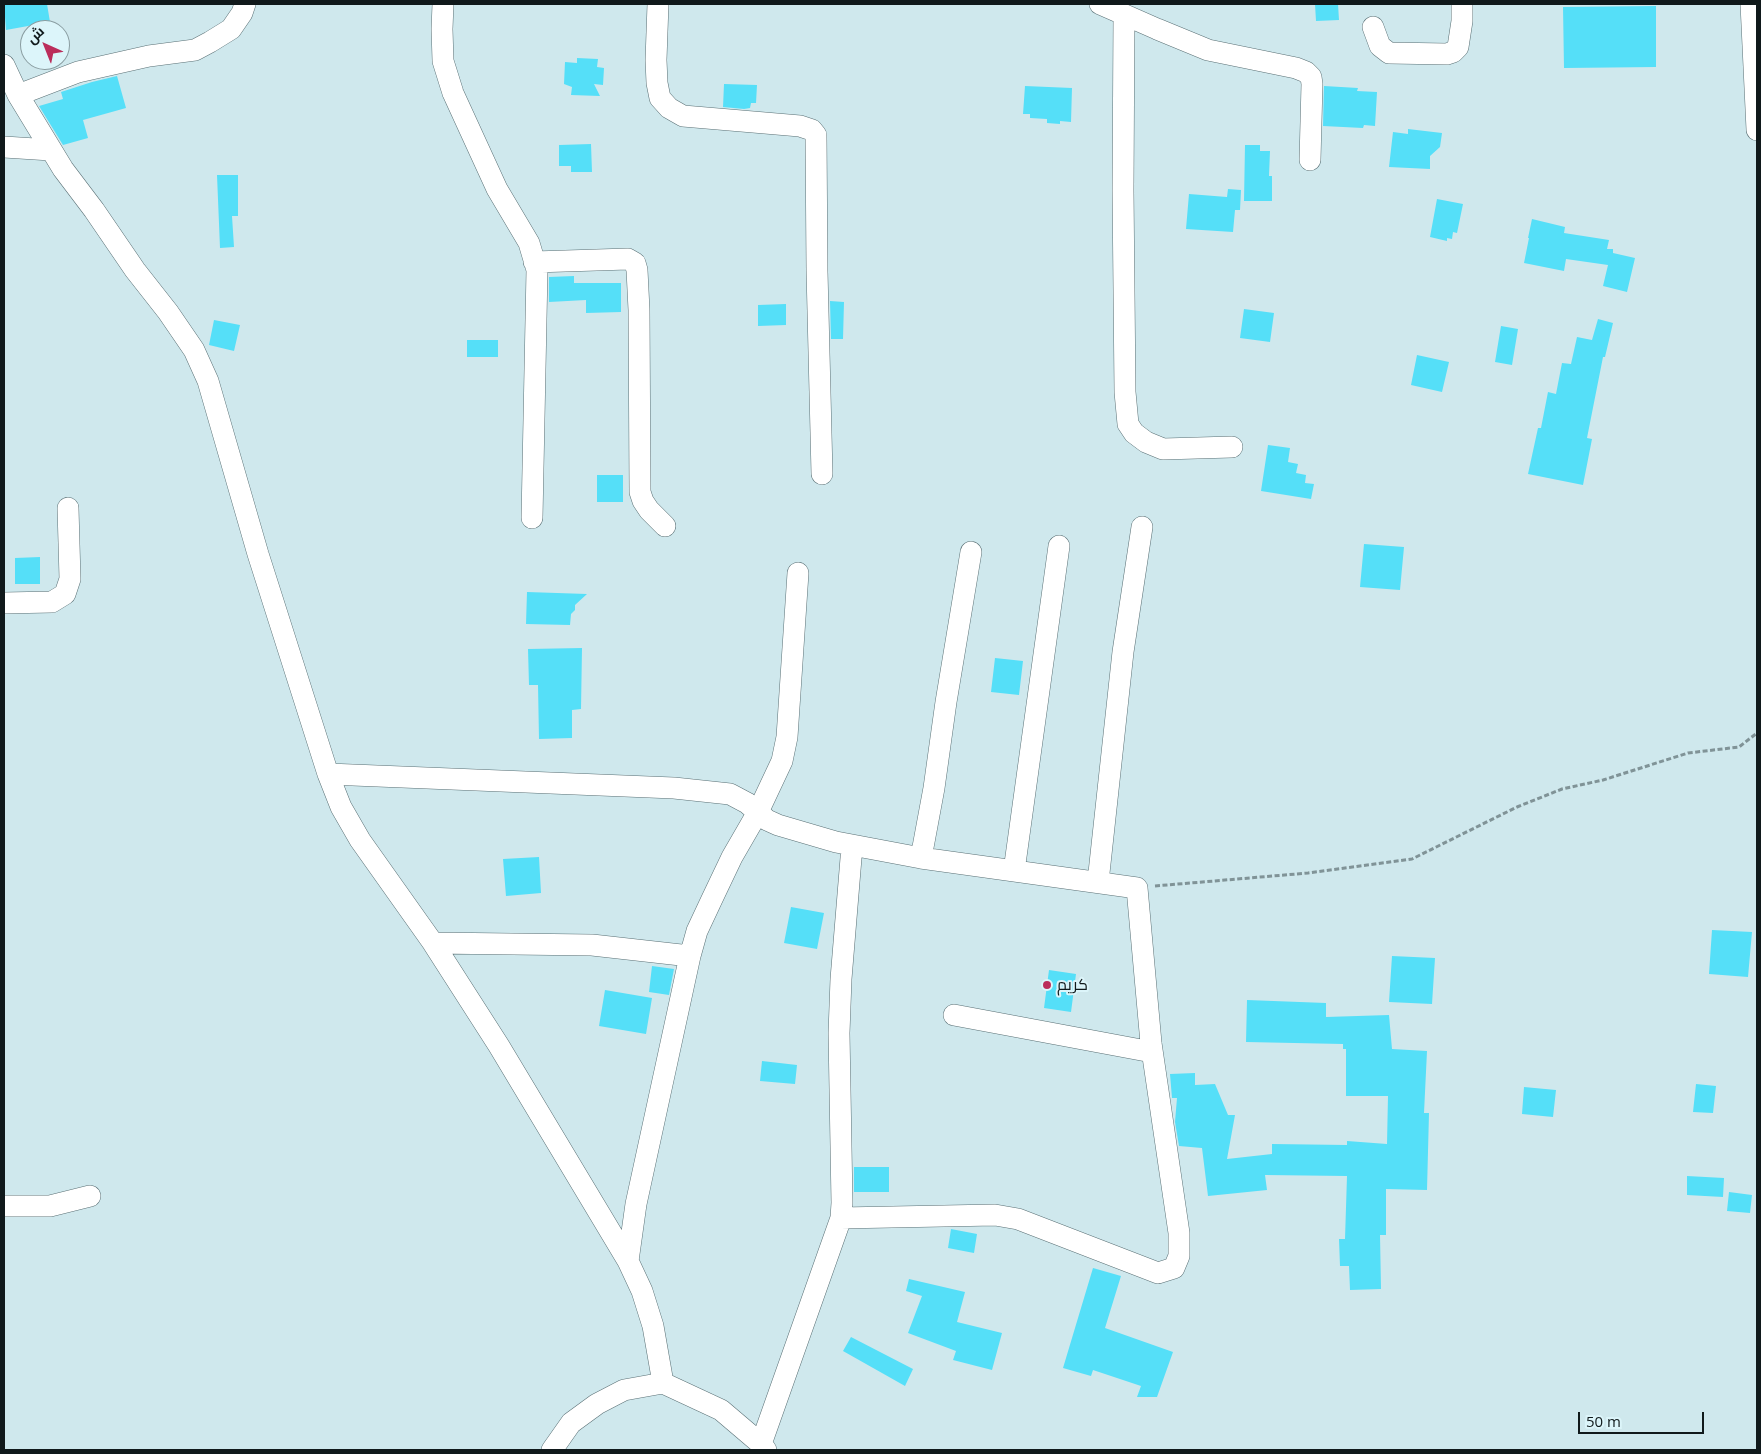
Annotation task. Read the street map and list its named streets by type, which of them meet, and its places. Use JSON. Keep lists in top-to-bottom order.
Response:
{
  "places": ["كريم"],
  "scale_bar": "50 m",
  "north": "top left"
}
